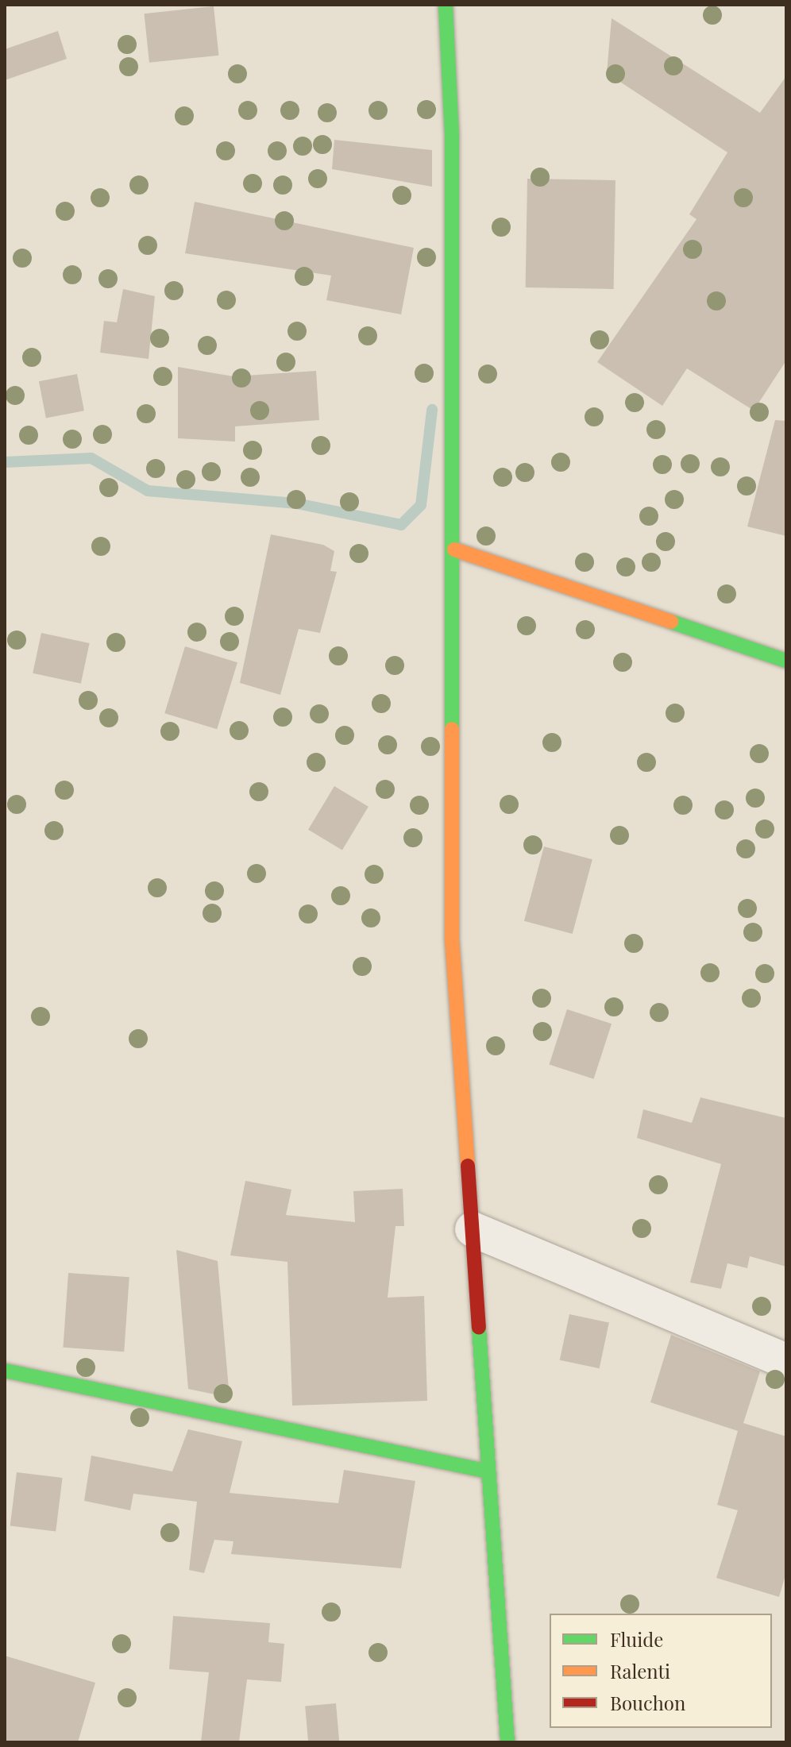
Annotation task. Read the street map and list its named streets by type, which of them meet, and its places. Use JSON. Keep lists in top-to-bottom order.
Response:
{
  "legend": ["Fluide", "Ralenti", "Bouchon"]
}
